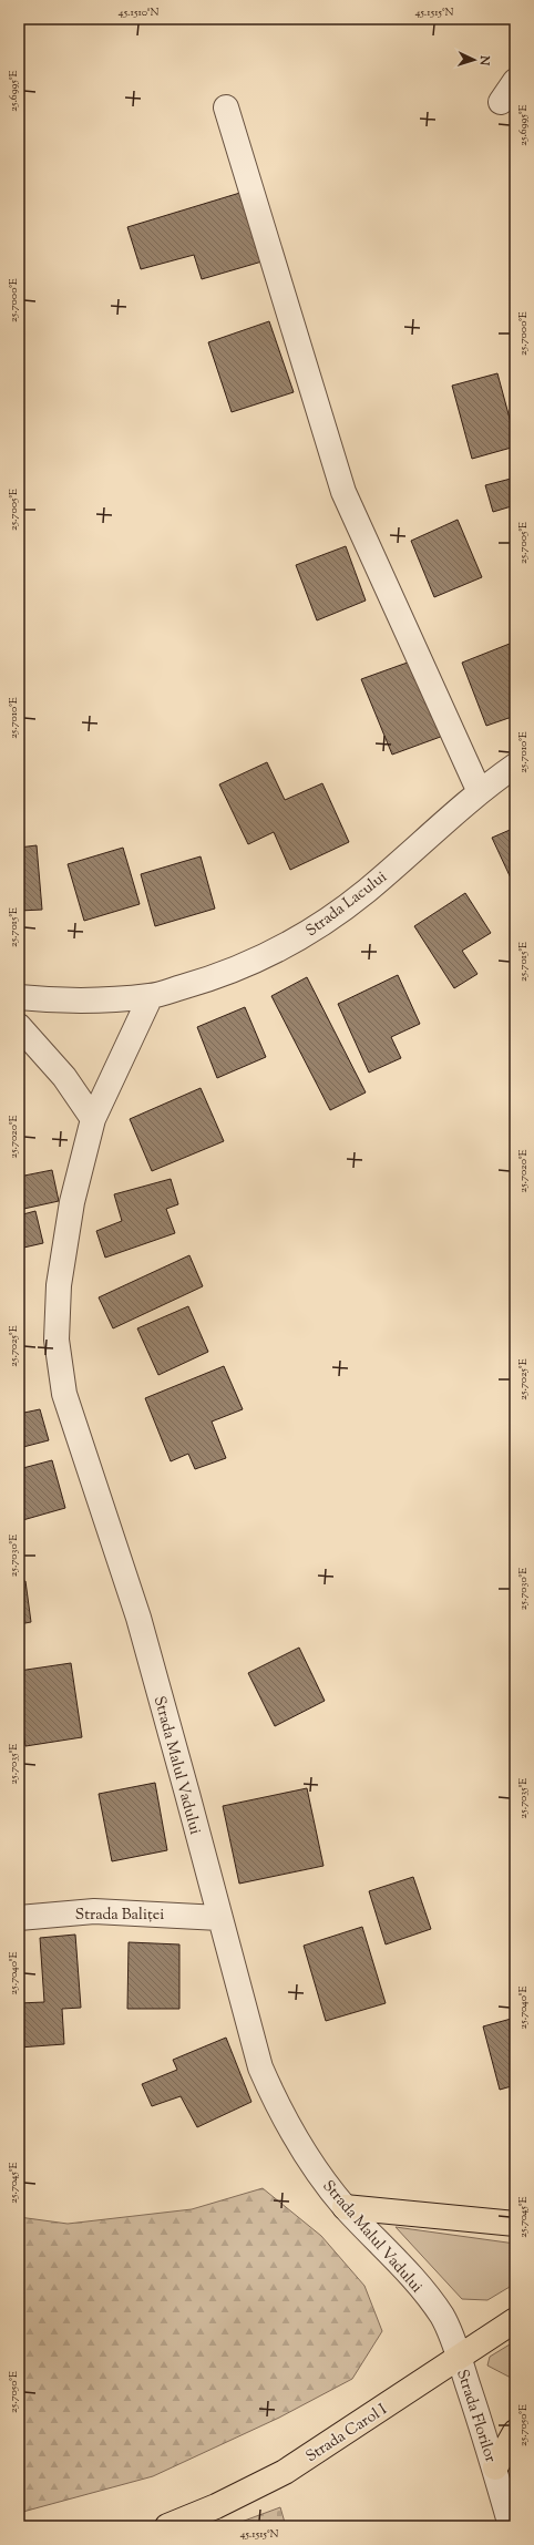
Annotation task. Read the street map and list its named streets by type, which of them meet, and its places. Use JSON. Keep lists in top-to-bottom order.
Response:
{
  "streets": {
    "main road": ["Strada Carol I"],
    "street": [
      "Strada Lacului",
      "Strada Malul Vadului",
      "Strada Baliței",
      "Strada Florilor"
    ]
  },
  "crossings": [
    ["Strada Lacului", "Strada Malul Vadului"],
    ["Strada Malul Vadului", "Strada Baliței"],
    ["Strada Malul Vadului", "Strada Florilor"],
    ["Strada Malul Vadului", "Strada Carol I"],
    ["Strada Florilor", "Strada Carol I"]
  ],
  "north": "right",
  "coordinates": [
    "45.1510°N",
    "45.1515°N",
    "25.6995°E",
    "25.7000°E",
    "25.7005°E",
    "25.7010°E",
    "25.7015°E",
    "25.7020°E",
    "25.7025°E",
    "25.7030°E",
    "25.7035°E",
    "25.7040°E",
    "25.7045°E",
    "25.7050°E"
  ]
}
